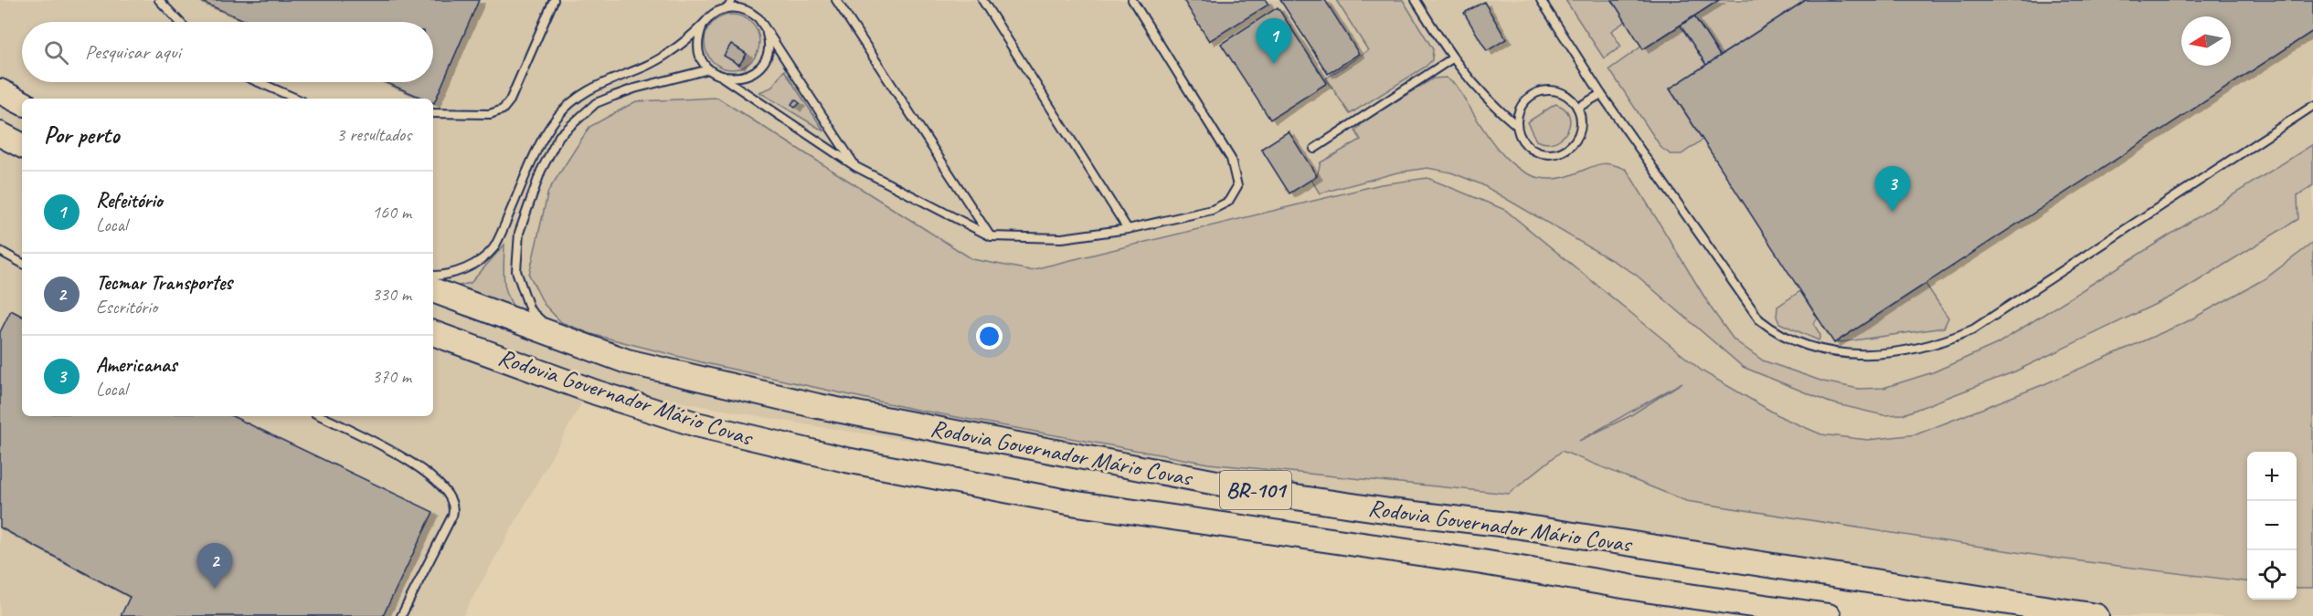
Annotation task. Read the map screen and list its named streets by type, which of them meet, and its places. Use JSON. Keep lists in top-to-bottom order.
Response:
{
  "streets": {
    "highway": ["Rodovia Governador Mário Covas", "BR-101"]
  },
  "north": "left",
  "page": {
    "pins": ["1", "3", "2"],
    "search": "Pesquisar aqui",
    "heading": ["Por perto", "3 resultados"],
    "list": [
      {
        "mark": "1",
        "name": "Refeitório",
        "note": "Local",
        "value": "160 m"
      },
      {
        "mark": "2",
        "name": "Tecmar Transportes",
        "note": "Escritório",
        "value": "330 m"
      },
      {
        "mark": "3",
        "name": "Americanas",
        "note": "Local",
        "value": "370 m"
      }
    ],
    "map_buttons": ["+", "−"]
  }
}
